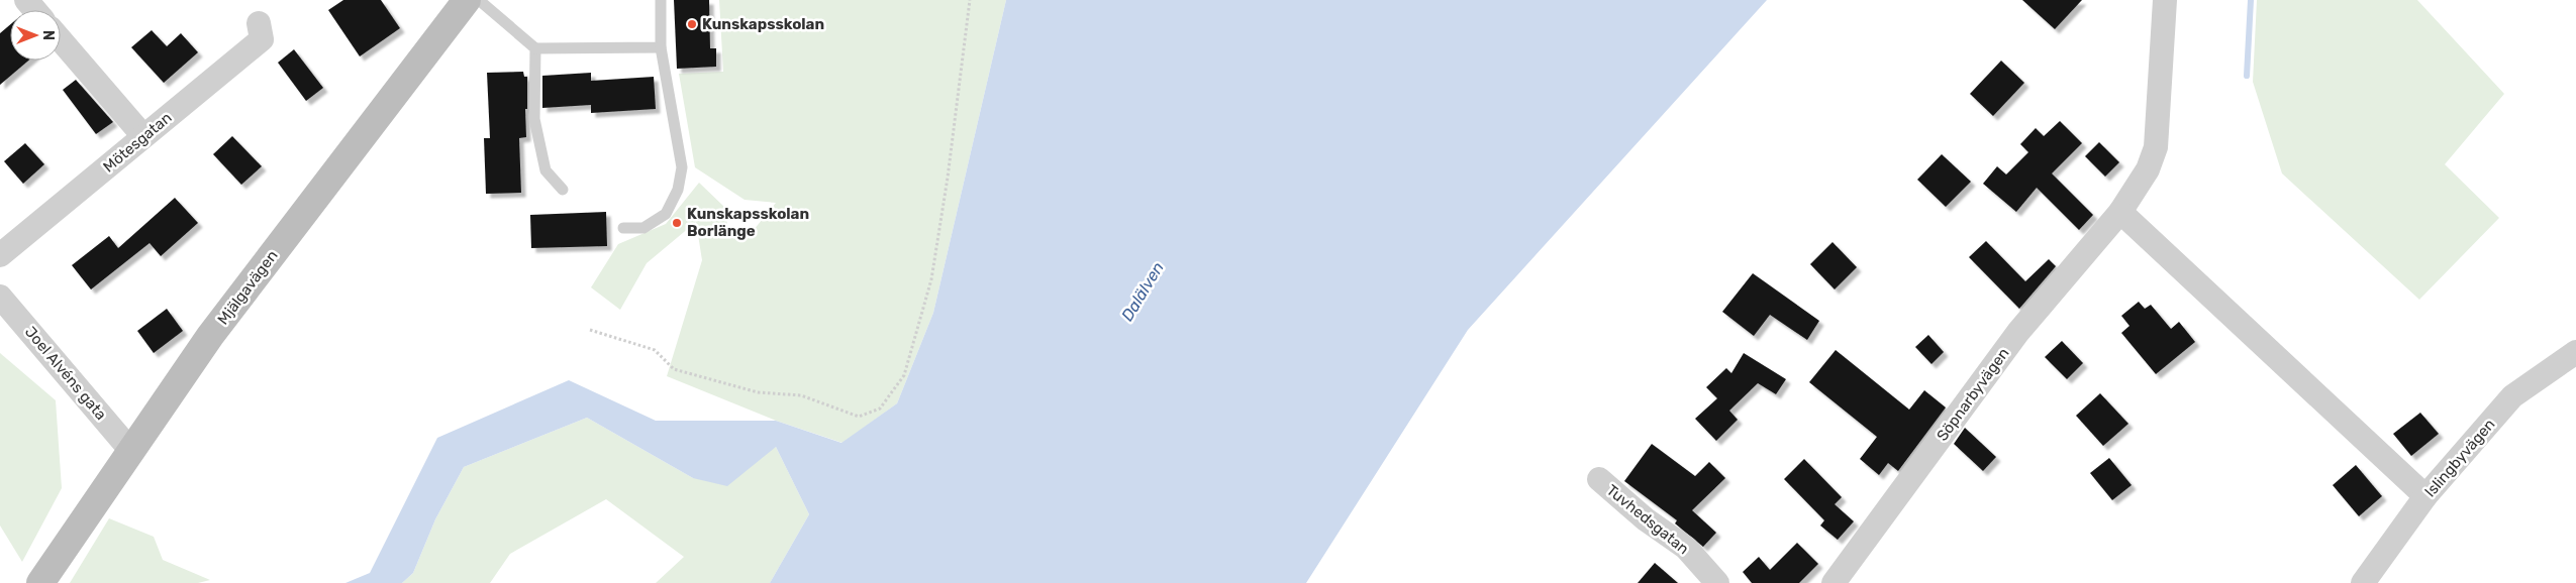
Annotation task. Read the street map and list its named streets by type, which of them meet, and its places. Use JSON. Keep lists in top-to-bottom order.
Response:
{
  "streets": {
    "street": [
      "Mötesgatan",
      "Mjälgavägen",
      "Joel Alvéns gata",
      "Söpnarbyvägen",
      "Islingbyvägen",
      "Tuvhedsgatan"
    ]
  },
  "crossings": [
    ["Mjälgavägen", "Joel Alvéns gata"]
  ],
  "water": ["Dalälven"],
  "places": ["Kunskapsskolan", "Kunskapsskolan Borlänge"],
  "north": "right"
}
